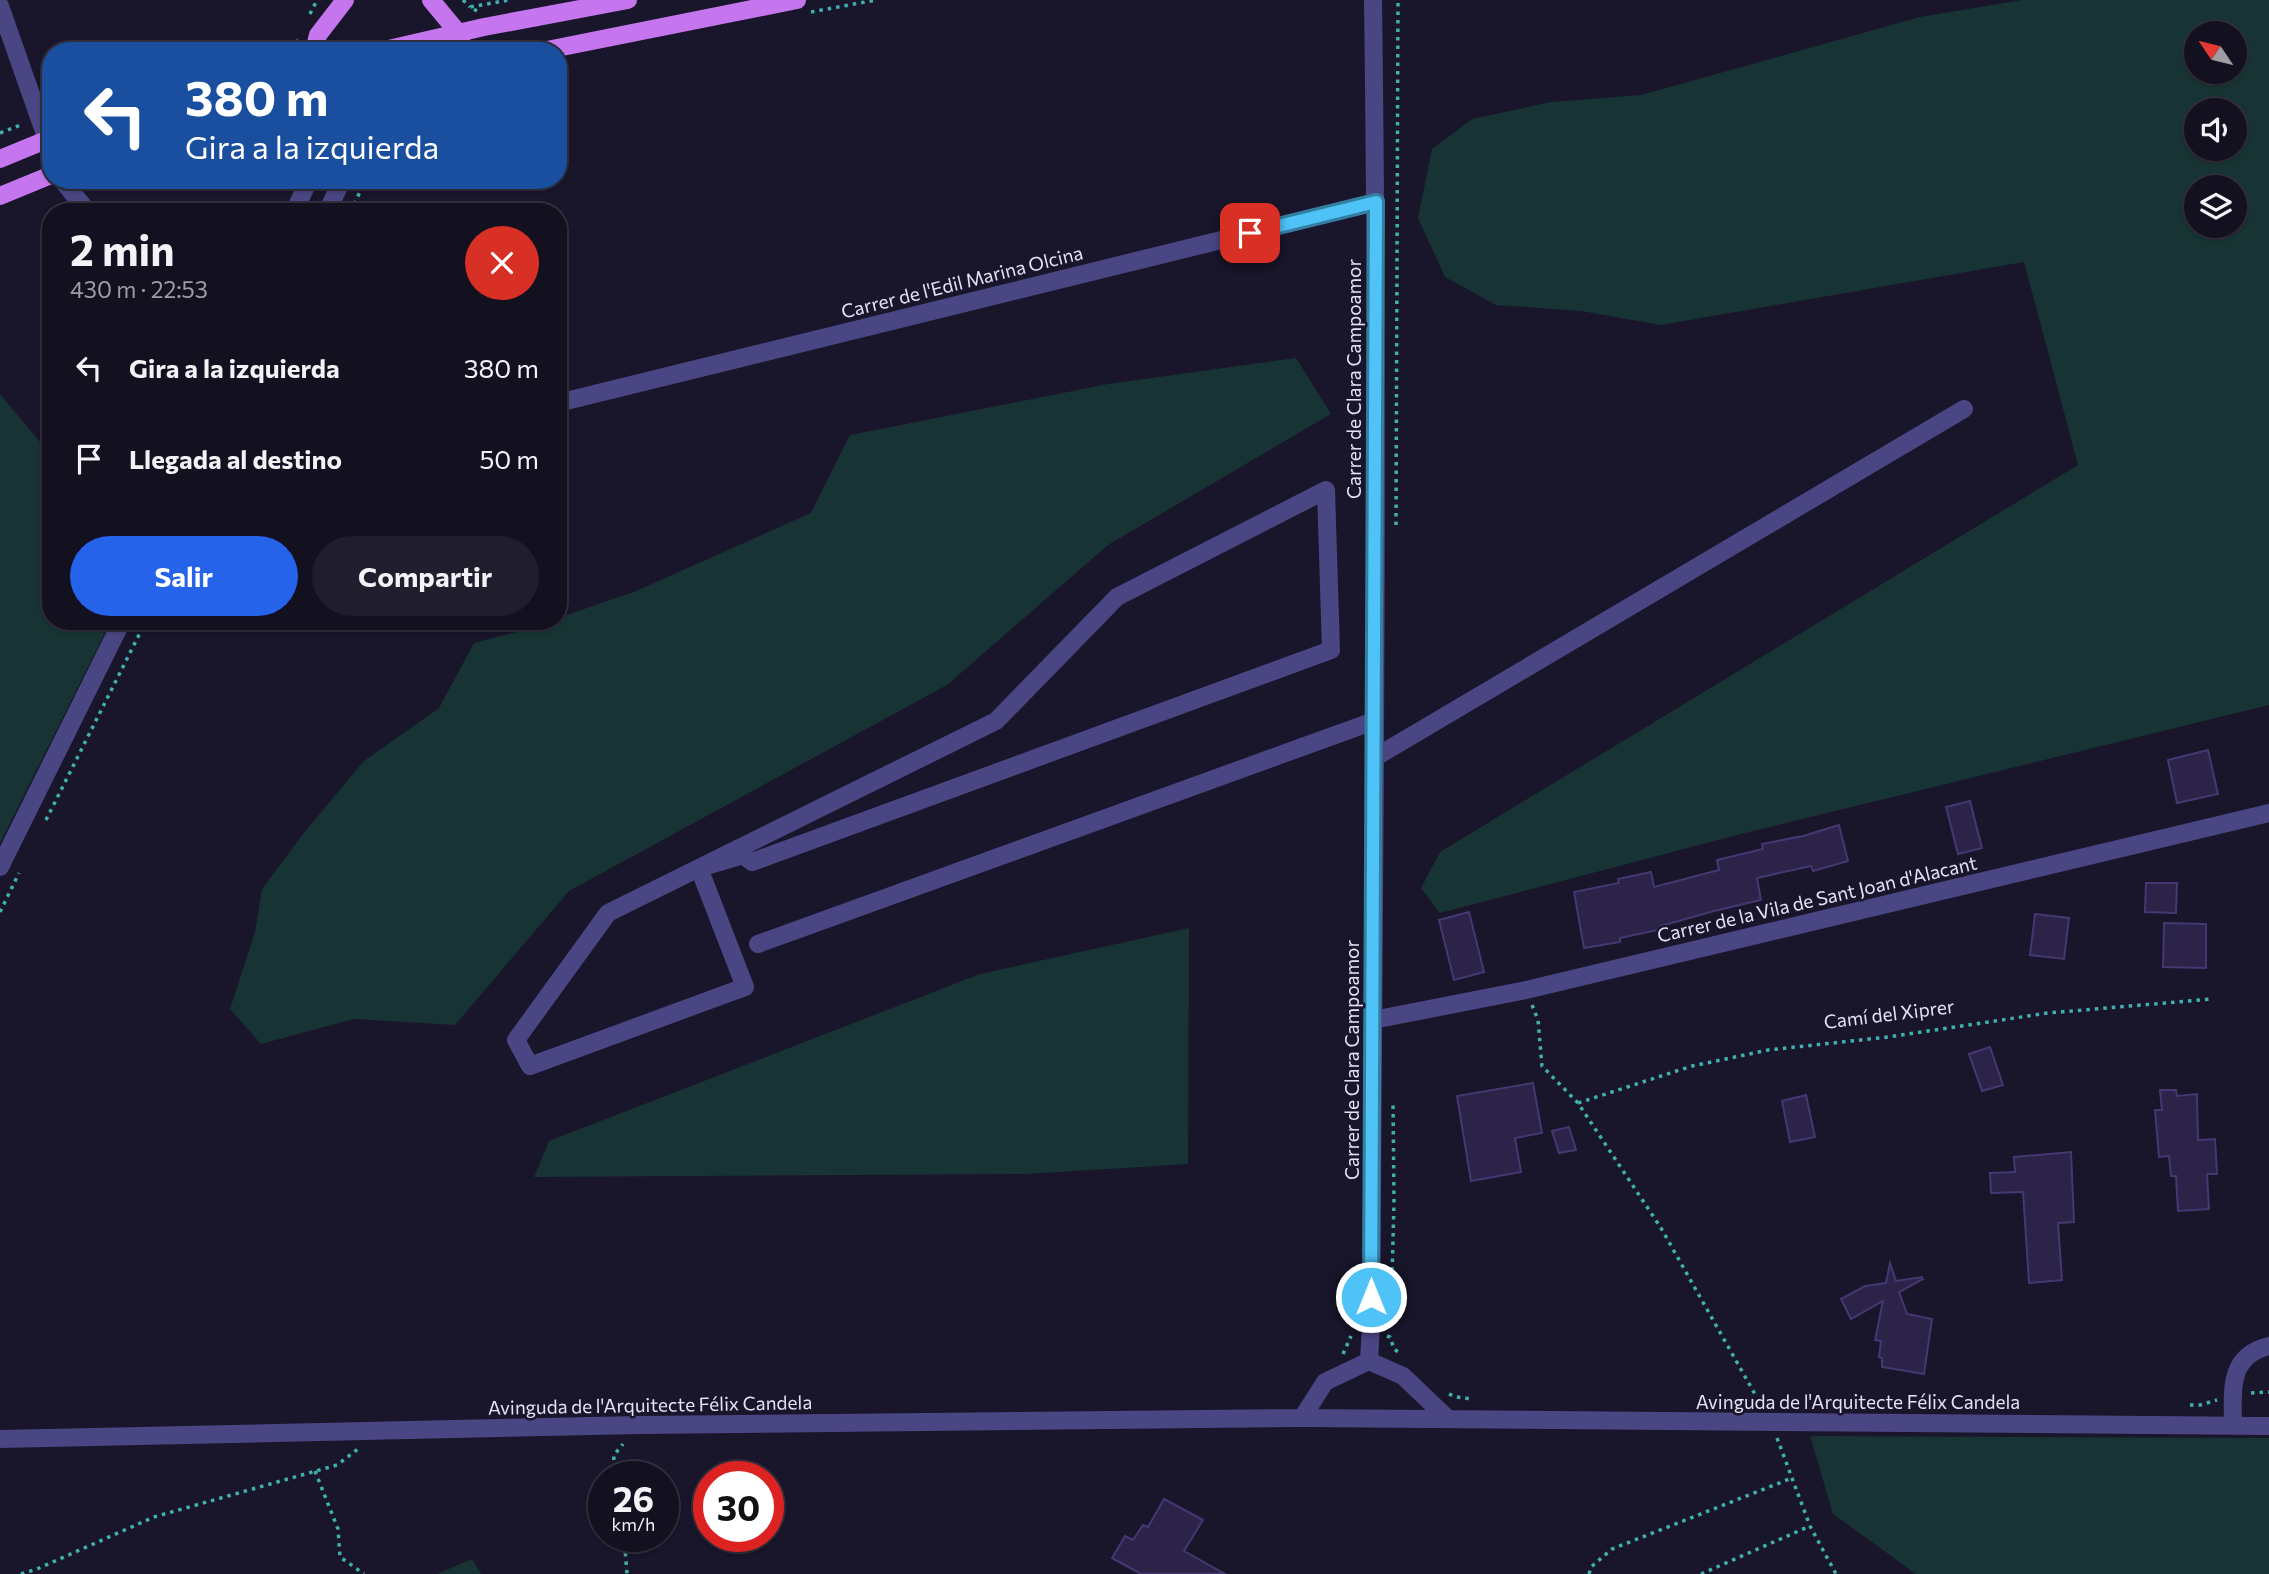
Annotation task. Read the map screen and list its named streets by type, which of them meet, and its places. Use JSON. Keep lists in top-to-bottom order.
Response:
{
  "streets": {
    "street": [
      "Carrer de l'Edil Marina Olcina",
      "Carrer de Clara Campoamor",
      "Carrer de la Vila de Sant Joan d'Alacant",
      "Avinguda de l'Arquitecte Félix Candela"
    ],
    "path": ["Camí del Xiprer"]
  },
  "crossings": [
    ["Carrer de l'Edil Marina Olcina", "Carrer de Clara Campoamor"],
    ["Carrer de Clara Campoamor", "Carrer de la Vila de Sant Joan d'Alacant"]
  ],
  "north": "top left",
  "page": {
    "turn": ["380 m", "Gira a la izquierda"],
    "heading": ["2 min", "430 m · 22:53"],
    "list": [
      {
        "name": "Gira a la izquierda",
        "value": "380 m"
      },
      {
        "name": "Llegada al destino",
        "value": "50 m"
      }
    ],
    "buttons": ["Salir", "Compartir"],
    "speed": "26 km/h",
    "limit": "30"
  }
}
